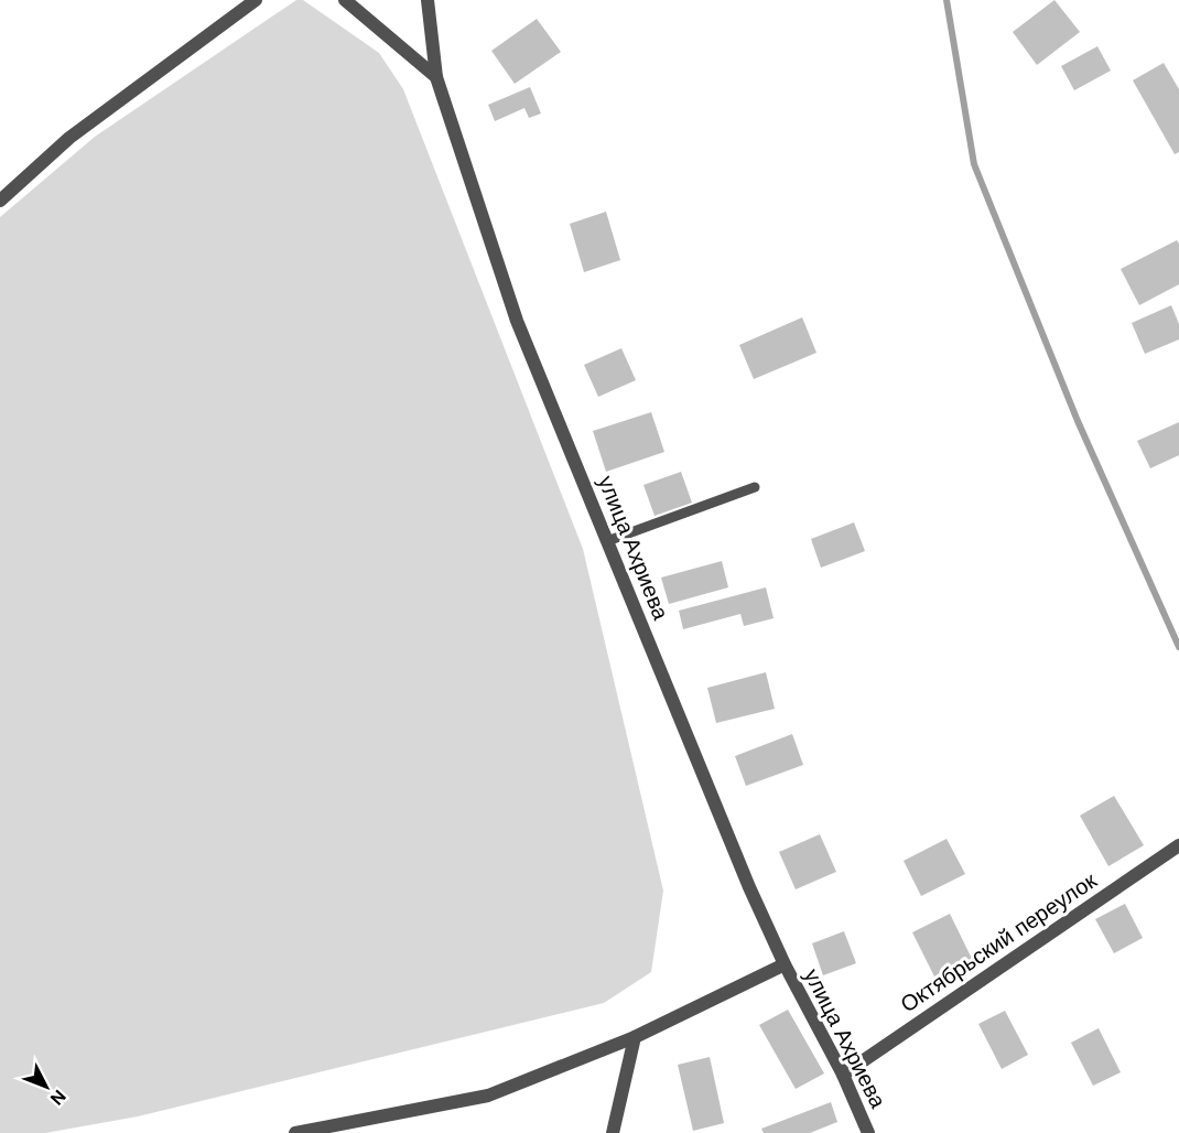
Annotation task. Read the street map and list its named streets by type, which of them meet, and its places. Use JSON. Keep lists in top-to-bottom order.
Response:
{
  "streets": {
    "street": ["улица Ахриева", "Октябрьский переулок"]
  },
  "crossings": [
    ["улица Ахриева", "Октябрьский переулок"]
  ],
  "north": "bottom right"
}
